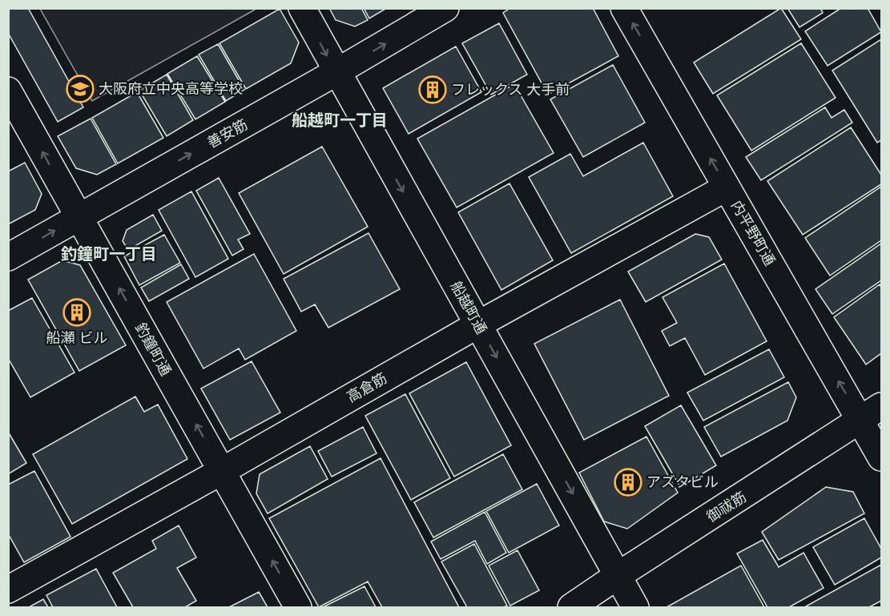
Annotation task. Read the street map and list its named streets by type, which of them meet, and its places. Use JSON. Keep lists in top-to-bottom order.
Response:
{
  "streets": {
    "street": [
      "善安筋",
      "内平野町通",
      "船越町通",
      "釣鐘町通",
      "高倉筋",
      "御祓筋"
    ]
  },
  "crossings": [
    ["善安筋", "船越町通"],
    ["善安筋", "釣鐘町通"],
    ["内平野町通", "高倉筋"],
    ["内平野町通", "御祓筋"],
    ["船越町通", "高倉筋"],
    ["船越町通", "御祓筋"],
    ["釣鐘町通", "高倉筋"]
  ],
  "one_way": [
    "善安筋",
    "内平野町通",
    "船越町通",
    "釣鐘町通"
  ],
  "districts": ["船越町一丁目", "釣鐘町一丁目"],
  "places": {
    "school or university": ["大阪府立中央高等学校"],
    "building": ["フレックス 大手前", "船瀬 ビル", "アズタビル"]
  }
}
